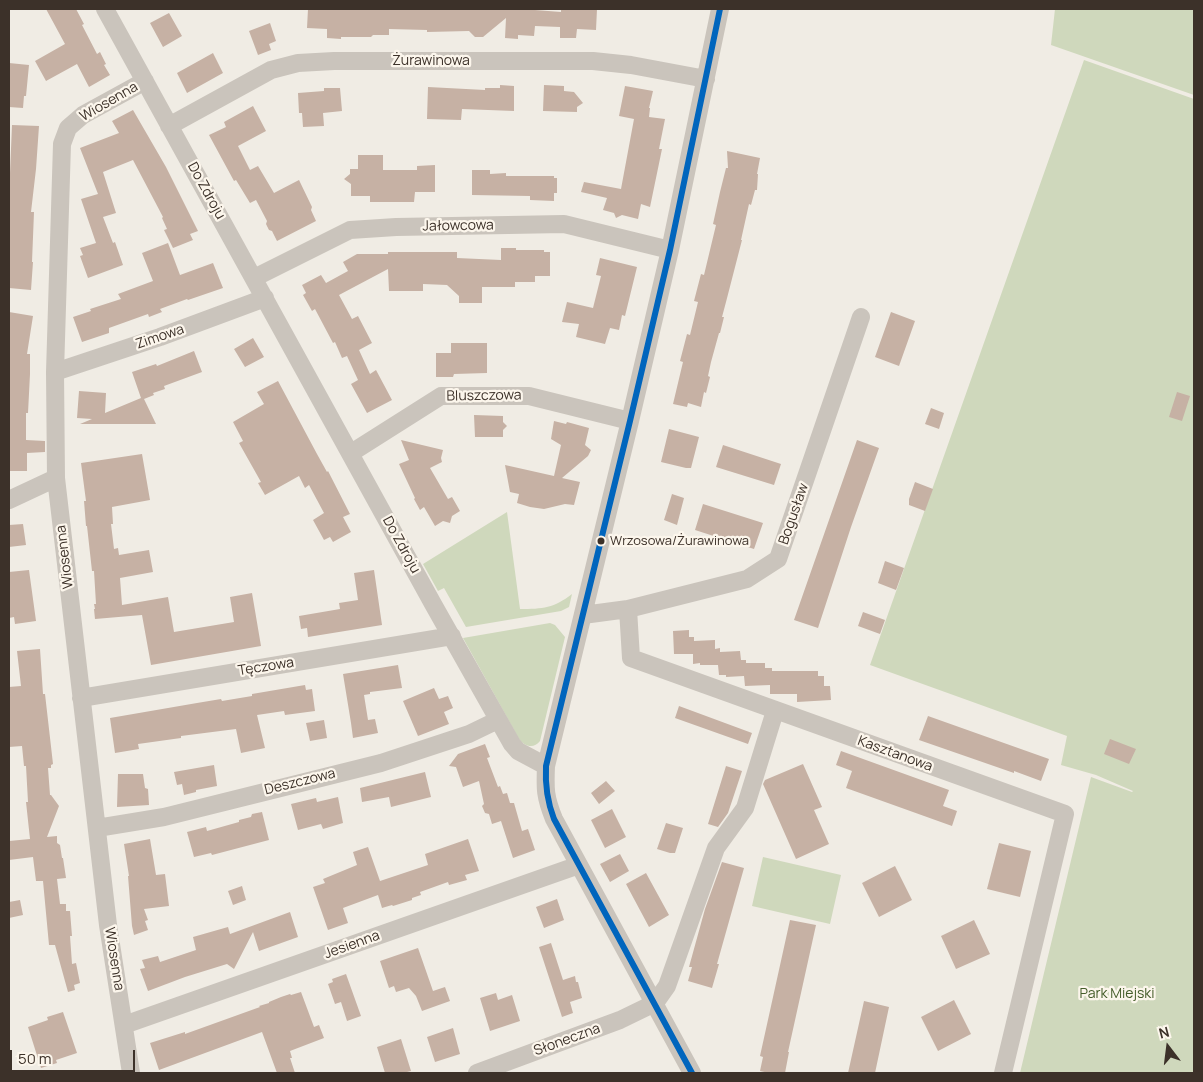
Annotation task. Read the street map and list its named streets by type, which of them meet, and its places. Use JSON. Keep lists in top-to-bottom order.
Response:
{
  "streets": {
    "street": [
      "Żurawinowa",
      "Wiosenna",
      "Do Zdroju",
      "Jałowcowa",
      "Zimowa",
      "Bluszczowa",
      "Bogusław",
      "Tęczowa",
      "Kasztanowa",
      "Deszczowa",
      "Jesienna",
      "Słoneczna"
    ]
  },
  "crossings": [
    ["Żurawinowa", "Do Zdroju"],
    ["Wiosenna", "Do Zdroju"],
    ["Wiosenna", "Zimowa"],
    ["Wiosenna", "Tęczowa"],
    ["Wiosenna", "Deszczowa"],
    ["Wiosenna", "Jesienna"],
    ["Do Zdroju", "Jałowcowa"],
    ["Do Zdroju", "Zimowa"],
    ["Do Zdroju", "Bluszczowa"],
    ["Do Zdroju", "Tęczowa"],
    ["Do Zdroju", "Deszczowa"]
  ],
  "parks": ["Park Miejski"],
  "places": ["Wrzosowa/Żurawinowa"],
  "scale_bar": "50 m",
  "north": "top"
}
